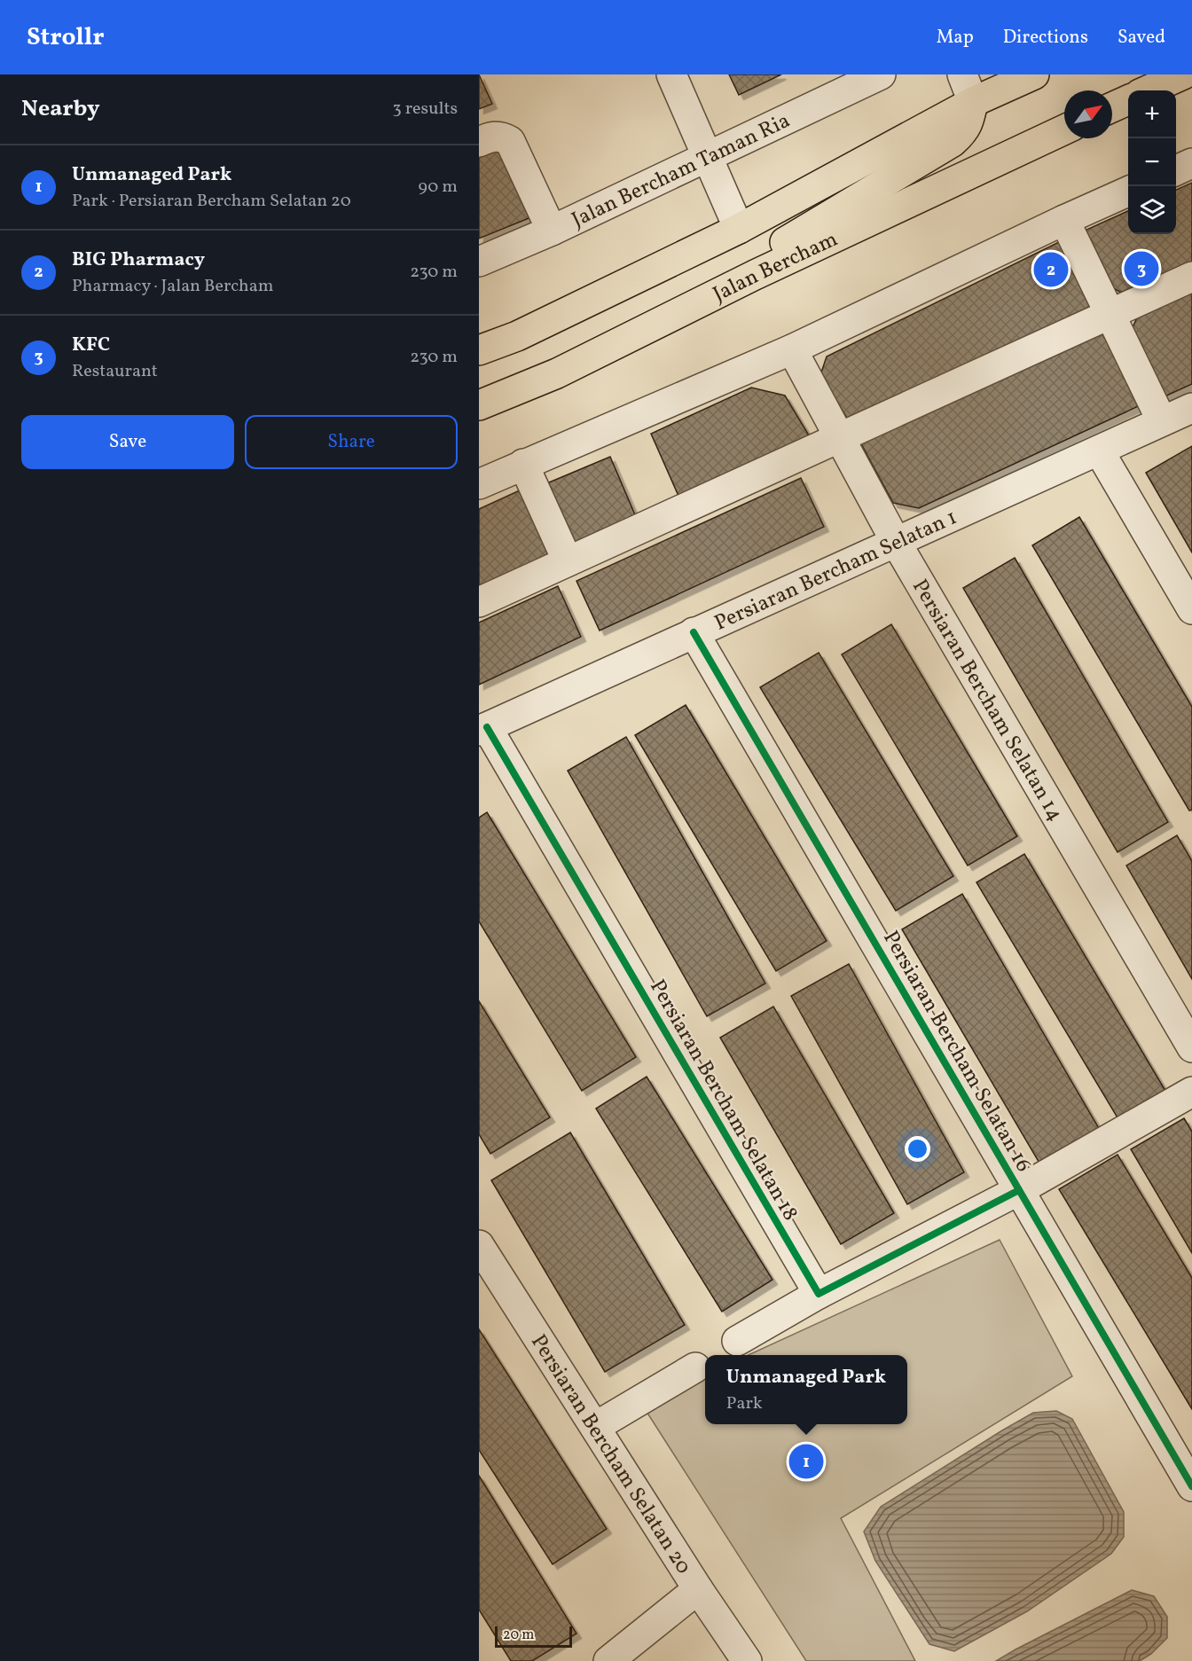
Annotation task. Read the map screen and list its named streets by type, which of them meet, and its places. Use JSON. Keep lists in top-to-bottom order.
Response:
{
  "streets": {
    "main road": ["Jalan Bercham"],
    "street": [
      "Jalan Bercham Taman Ria",
      "Persiaran Bercham Selatan 1",
      "Persiaran Bercham Selatan 14",
      "Persiaran Bercham Selatan 16",
      "Persiaran Bercham Selatan 18",
      "Persiaran Bercham Selatan 20"
    ]
  },
  "crossings": [
    ["Persiaran Bercham Selatan 1", "Persiaran Bercham Selatan 14"],
    ["Persiaran Bercham Selatan 1", "Persiaran Bercham Selatan 16"],
    ["Persiaran Bercham Selatan 1", "Persiaran Bercham Selatan 18"]
  ],
  "scale_bar": "20 m",
  "north": "top right",
  "page": {
    "header": "Strollr",
    "nav": ["Map", "Directions", "Saved"],
    "heading": ["Nearby", "3 results"],
    "map_buttons": ["+", "−"],
    "list": [
      {
        "mark": "1",
        "name": "Unmanaged Park",
        "note": "Park · Persiaran Bercham Selatan 20",
        "value": "90 m"
      },
      {
        "mark": "2",
        "name": "BIG Pharmacy",
        "note": "Pharmacy · Jalan Bercham",
        "value": "230 m"
      },
      {
        "mark": "3",
        "name": "KFC",
        "note": "Restaurant",
        "value": "230 m"
      }
    ],
    "pins": ["3", "2", "1"],
    "buttons": ["Save", "Share"],
    "popup": ["Unmanaged Park", "Park"],
    "scale": "20 m"
  }
}
